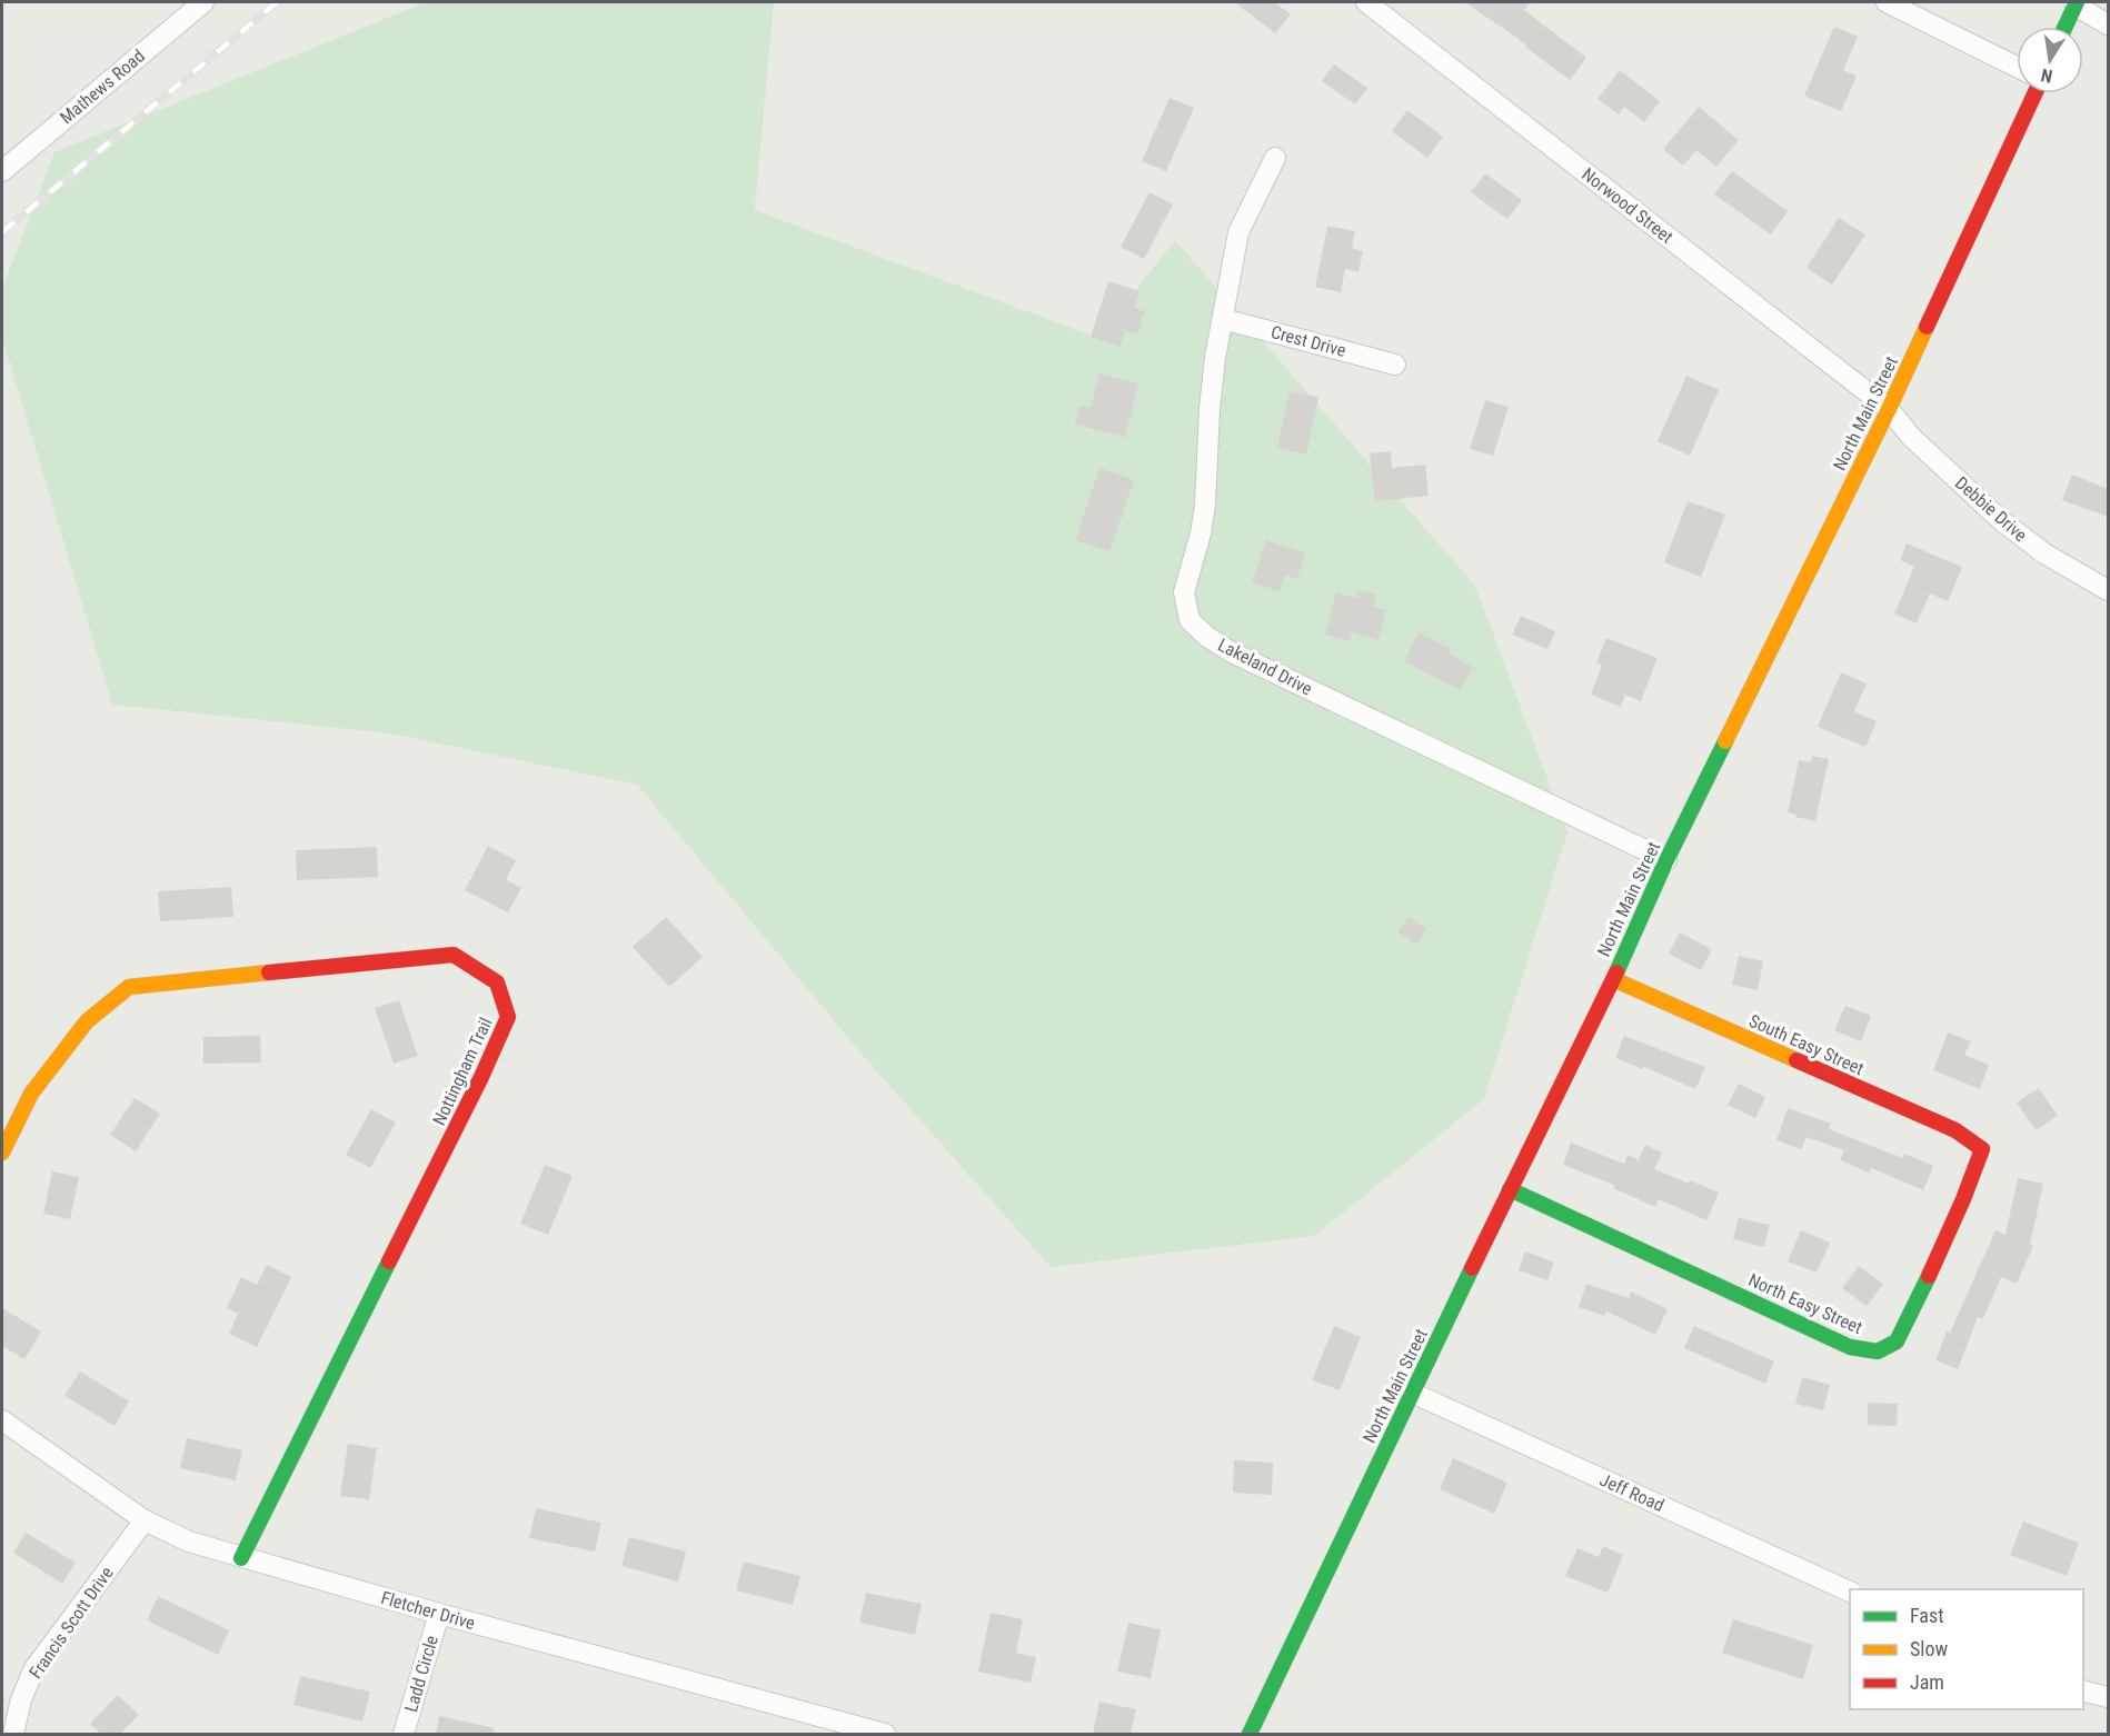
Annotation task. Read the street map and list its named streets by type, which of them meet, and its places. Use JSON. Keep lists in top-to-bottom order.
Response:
{
  "streets": {
    "street": [
      "Mathews Road",
      "Norwood Street",
      "Crest Drive",
      "North Main Street",
      "Debbie Drive",
      "Lakeland Drive",
      "South Easy Street",
      "Nottingham Trail",
      "North Easy Street",
      "Jeff Road",
      "Fletcher Drive",
      "Francis Scott Drive",
      "Ladd Circle"
    ]
  },
  "crossings": [
    ["Norwood Street", "North Main Street"],
    ["Norwood Street", "Debbie Drive"],
    ["Crest Drive", "Lakeland Drive"],
    ["North Main Street", "Debbie Drive"],
    ["North Main Street", "Lakeland Drive"],
    ["North Main Street", "South Easy Street"],
    ["North Main Street", "North Easy Street"],
    ["North Main Street", "Jeff Road"],
    ["South Easy Street", "North Easy Street"],
    ["Nottingham Trail", "Fletcher Drive"],
    ["Fletcher Drive", "Francis Scott Drive"],
    ["Fletcher Drive", "Ladd Circle"]
  ],
  "legend": ["Fast", "Slow", "Jam"],
  "north": "bottom"
}
